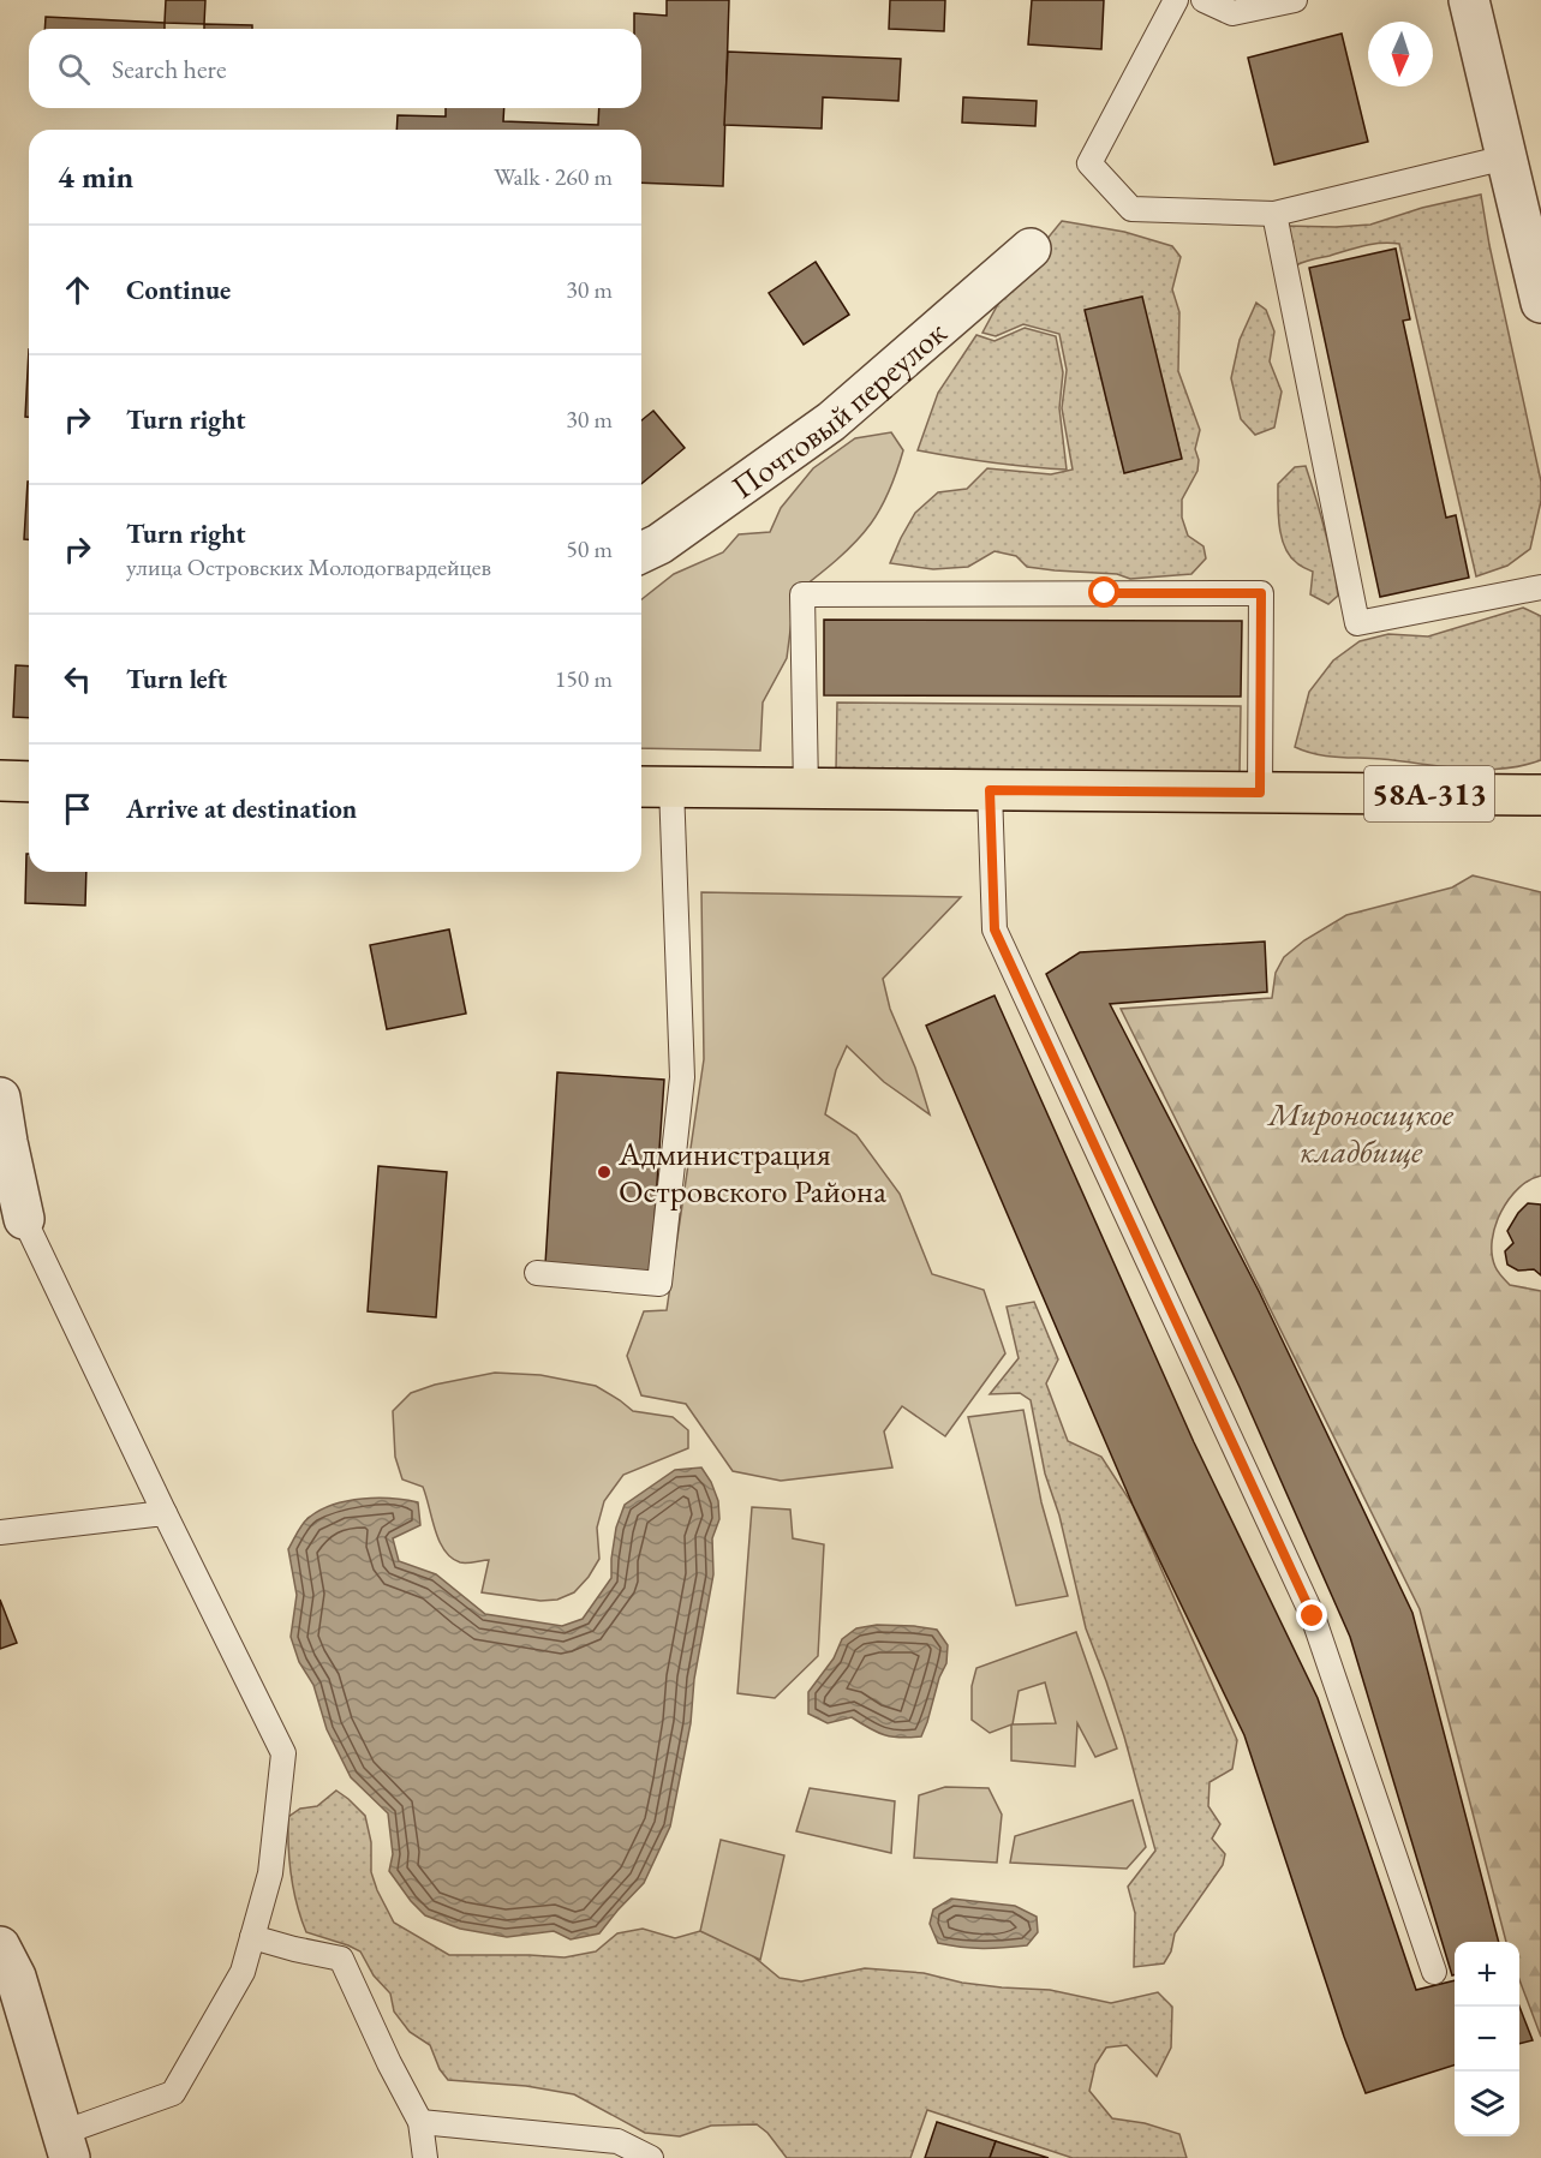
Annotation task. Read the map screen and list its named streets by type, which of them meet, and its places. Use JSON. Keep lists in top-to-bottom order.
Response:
{
  "streets": {
    "main road": ["58А-313"],
    "street": ["Почтовый переулок"]
  },
  "parks": ["Мироносицкое кладбище"],
  "places": ["Администрация Островского Района"],
  "north": "bottom",
  "page": {
    "search": "Search here",
    "heading": ["4 min", "Walk · 260 m"],
    "list": [
      ["Continue", "30 m"],
      ["Turn right", "30 m"],
      ["Turn right", "улица Островских Молодогвардейцев", "50 m"],
      ["Turn left", "150 m"],
      "Arrive at destination"
    ],
    "map_buttons": ["+", "−"]
  }
}
